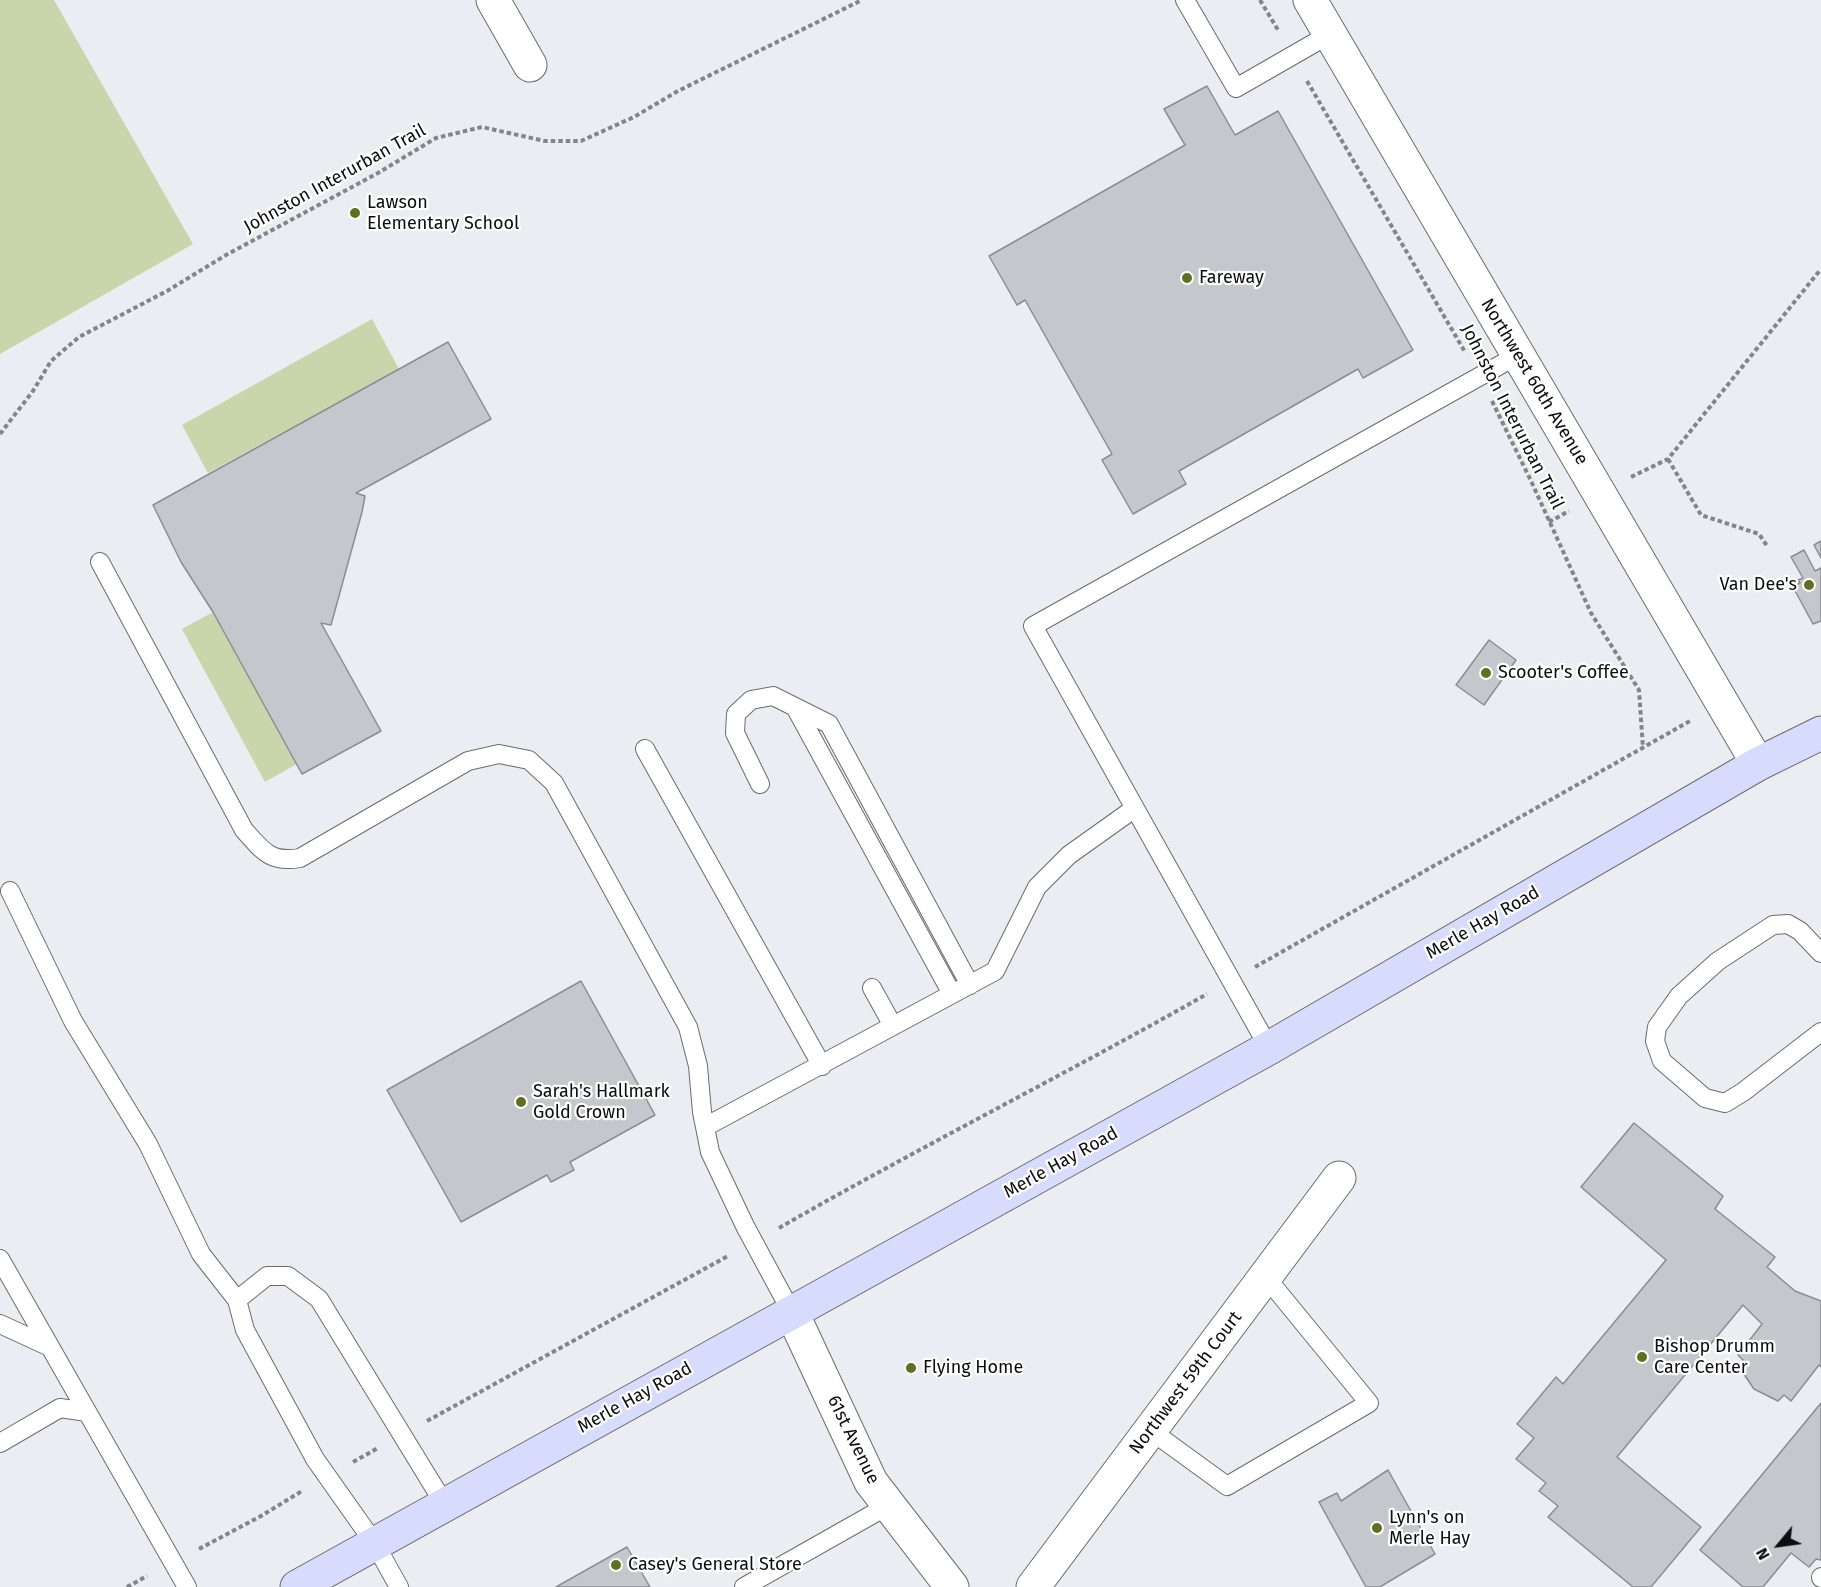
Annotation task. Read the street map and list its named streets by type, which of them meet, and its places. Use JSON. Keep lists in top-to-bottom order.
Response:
{
  "streets": {
    "main road": ["Merle Hay Road"],
    "street": ["Northwest 60th Avenue", "Northwest 59th Court", "61st Avenue"],
    "path": ["Johnston Interurban Trail"]
  },
  "crossings": [
    ["Johnston Interurban Trail", "Northwest 60th Avenue"],
    ["Northwest 60th Avenue", "Merle Hay Road"],
    ["Merle Hay Road", "61st Avenue"]
  ],
  "places": [
    "Lawson Elementary School",
    "Fareway",
    "Van Dee's",
    "Scooter's Coffee",
    "Sarah's Hallmark Gold Crown",
    "Bishop Drumm Care Center",
    "Flying Home",
    "Lynn's on Merle Hay",
    "Casey's General Store"
  ],
  "north": "bottom left"
}
